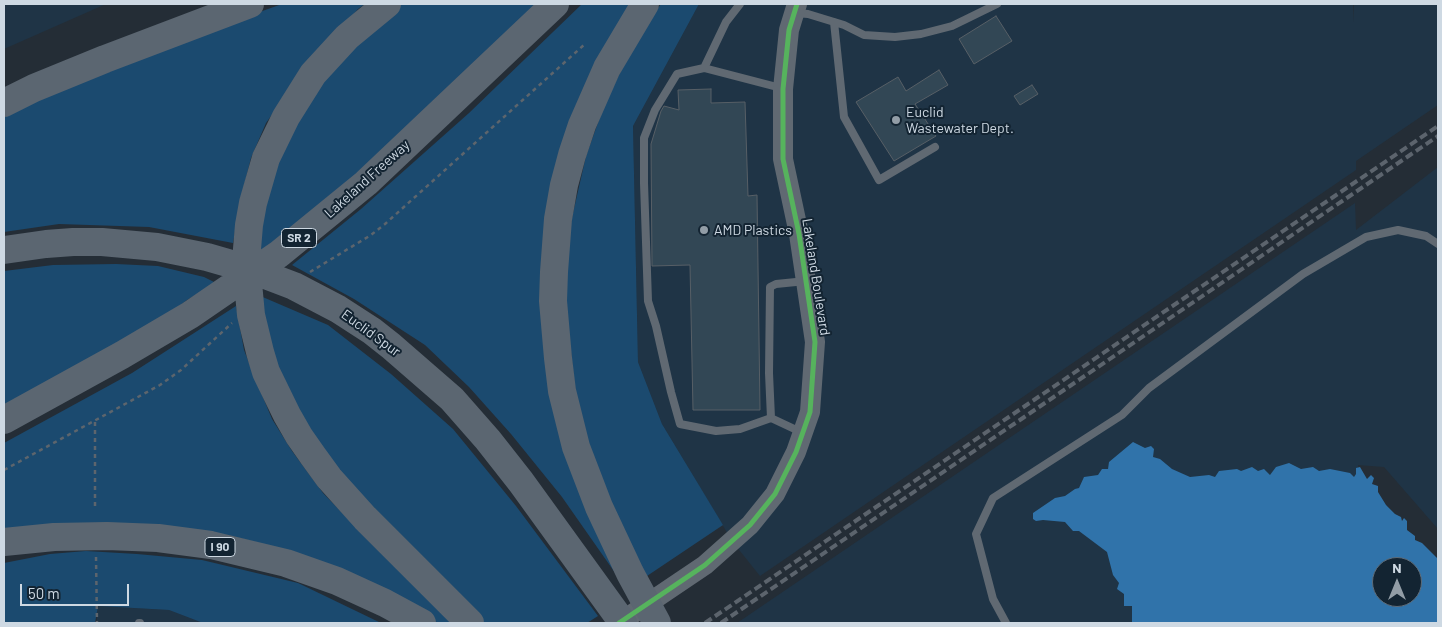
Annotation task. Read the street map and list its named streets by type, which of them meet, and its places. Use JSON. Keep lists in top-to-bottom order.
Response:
{
  "streets": {
    "highway": [
      "Lakeland Freeway",
      "SR 2",
      "Euclid Spur",
      "I 90"
    ],
    "street": ["Lakeland Boulevard"]
  },
  "places": ["Euclid Wastewater Dept.", "AMD Plastics"],
  "scale_bar": "50 m",
  "north": "top"
}
